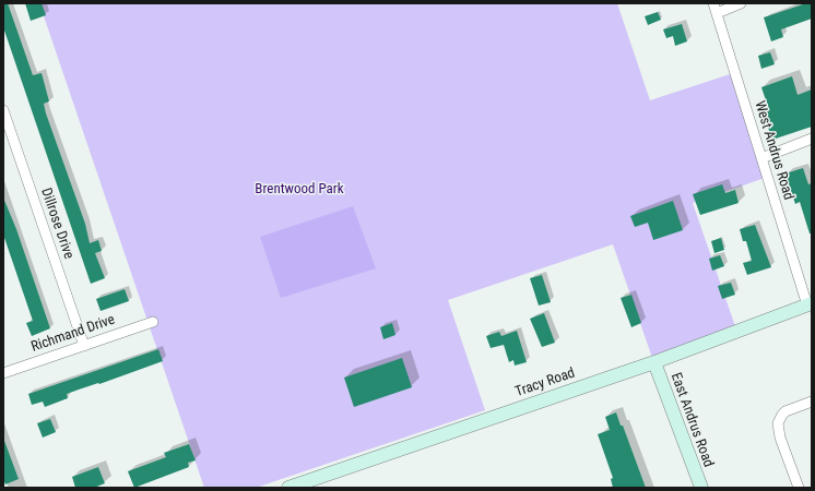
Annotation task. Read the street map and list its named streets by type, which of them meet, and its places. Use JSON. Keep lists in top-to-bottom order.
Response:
{
  "streets": {
    "street": [
      "West Andrus Road",
      "Dillrose Drive",
      "Richmand Drive",
      "Tracy Road",
      "East Andrus Road"
    ]
  },
  "crossings": [
    ["West Andrus Road", "Tracy Road"],
    ["Dillrose Drive", "Richmand Drive"],
    ["Tracy Road", "East Andrus Road"]
  ],
  "parks": ["Brentwood Park"]
}
